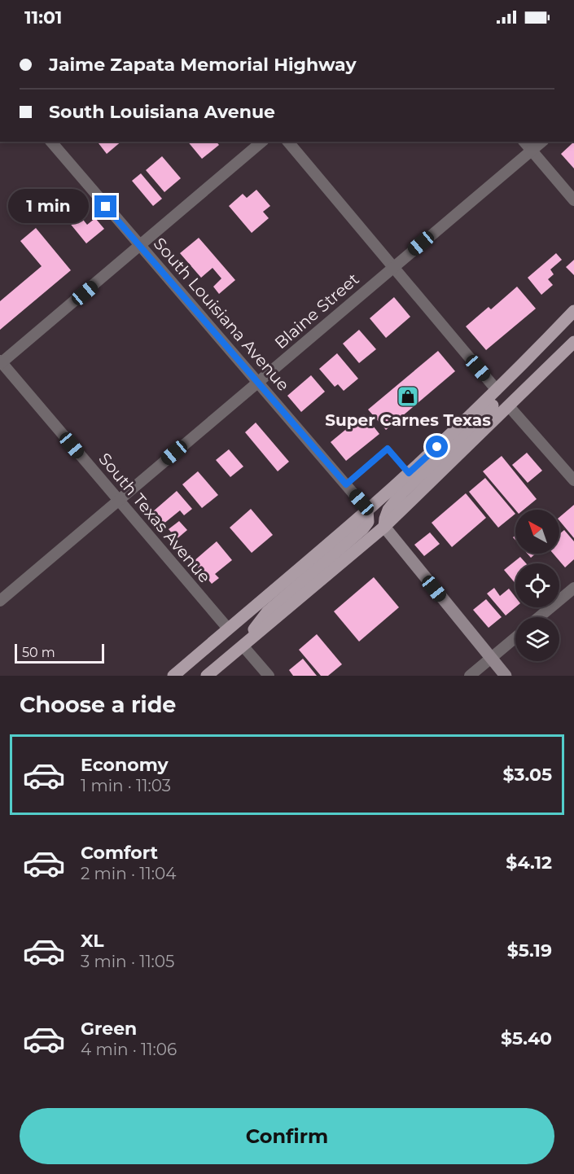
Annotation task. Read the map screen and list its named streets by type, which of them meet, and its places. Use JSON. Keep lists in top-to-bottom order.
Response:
{
  "streets": {
    "street": ["Blaine Street", "South Louisiana Avenue", "South Texas Avenue"]
  },
  "crossings": [
    ["Blaine Street", "South Louisiana Avenue"],
    ["Blaine Street", "South Texas Avenue"]
  ],
  "places": {
    "shop": ["Super Carnes Texas"]
  },
  "scale_bar": "50 m",
  "north": "top left",
  "page": {
    "status": "11:01",
    "banner": ["Jaime Zapata Memorial Highway", "South Louisiana Avenue"],
    "bubble": "1 min",
    "scale": "50 m",
    "heading": "Choose a ride",
    "list": [
      {
        "name": "Economy",
        "note": "1 min · 11:03",
        "value": "$3.05"
      },
      {
        "name": "Comfort",
        "note": "2 min · 11:04",
        "value": "$4.12"
      },
      {
        "name": "XL",
        "note": "3 min · 11:05",
        "value": "$5.19"
      },
      {
        "name": "Green",
        "note": "4 min · 11:06",
        "value": "$5.40"
      }
    ],
    "buttons": "Confirm"
  }
}
